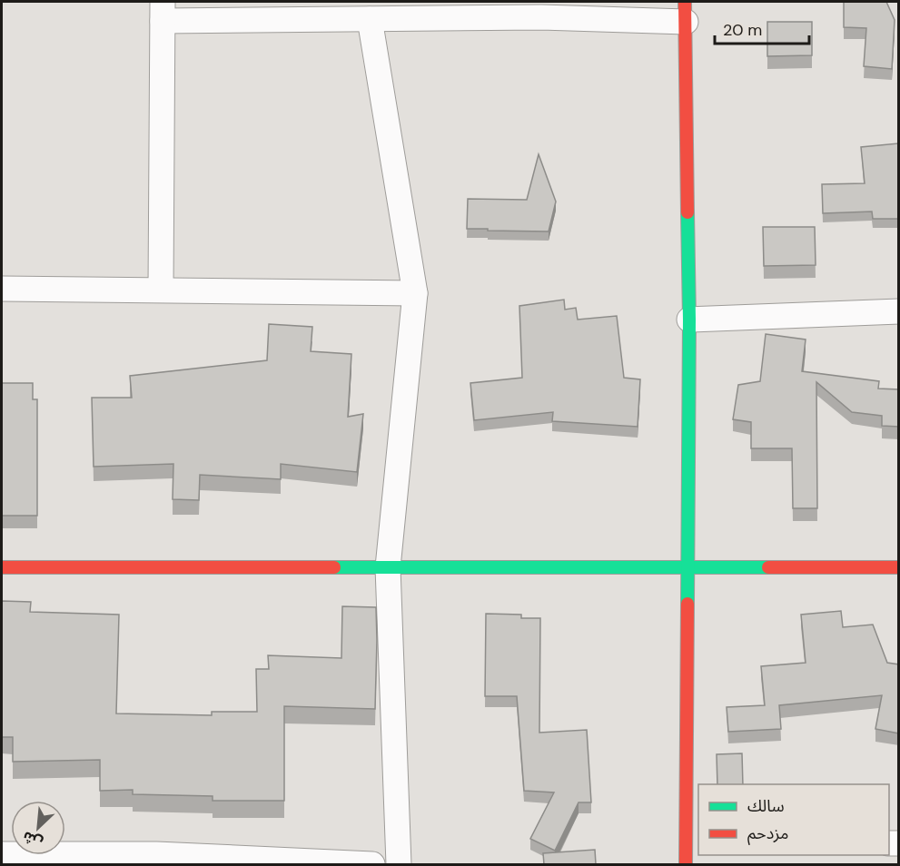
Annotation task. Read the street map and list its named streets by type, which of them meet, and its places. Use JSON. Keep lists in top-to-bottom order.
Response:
{
  "legend": ["سالك", "مزدحم"],
  "scale_bar": "20 m",
  "north": "bottom left"
}
